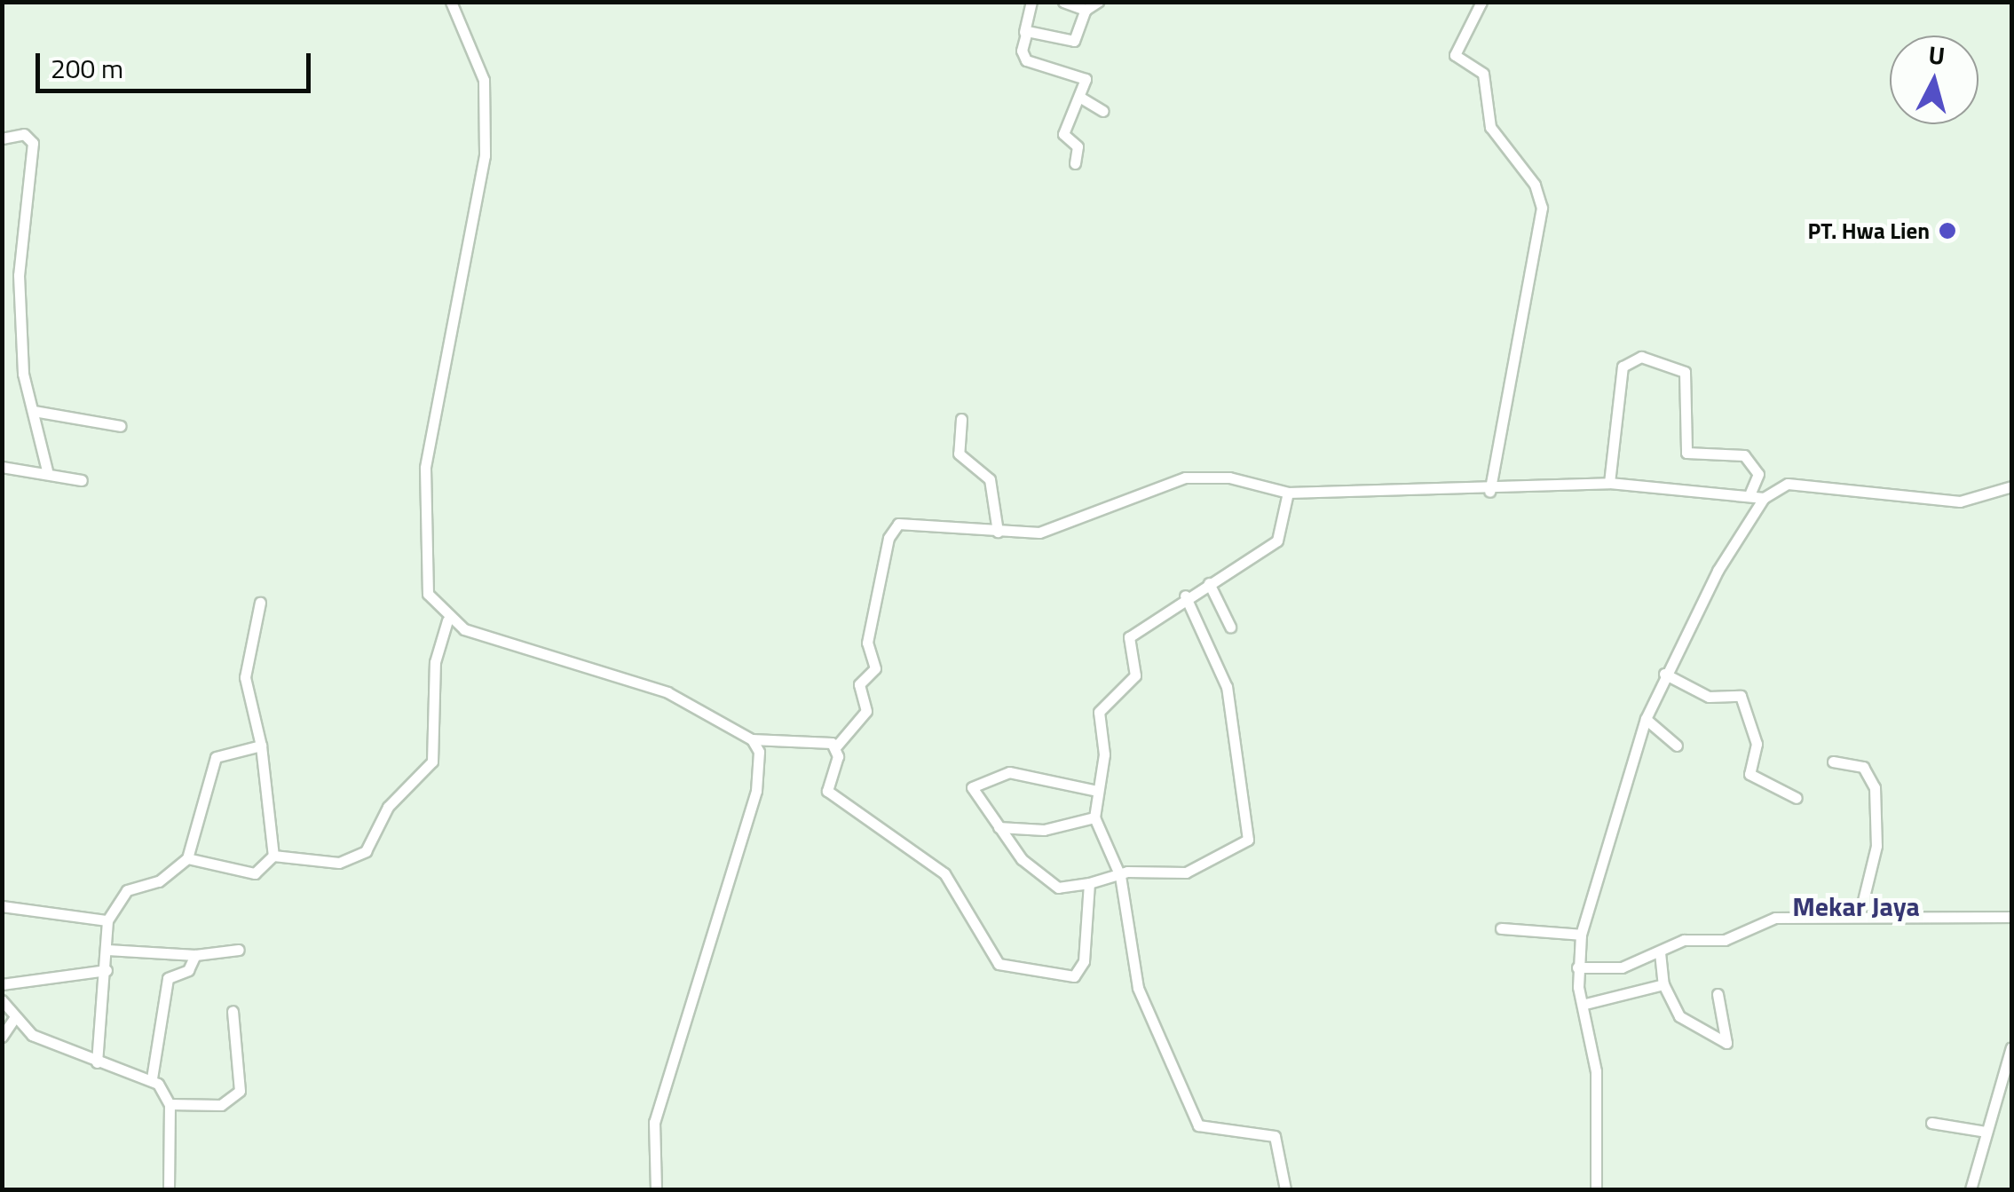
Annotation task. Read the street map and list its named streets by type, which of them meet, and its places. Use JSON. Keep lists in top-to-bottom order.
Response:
{
  "districts": ["Mekar Jaya"],
  "places": ["PT. Hwa Lien"],
  "scale_bar": "200 m",
  "north": "top"
}
